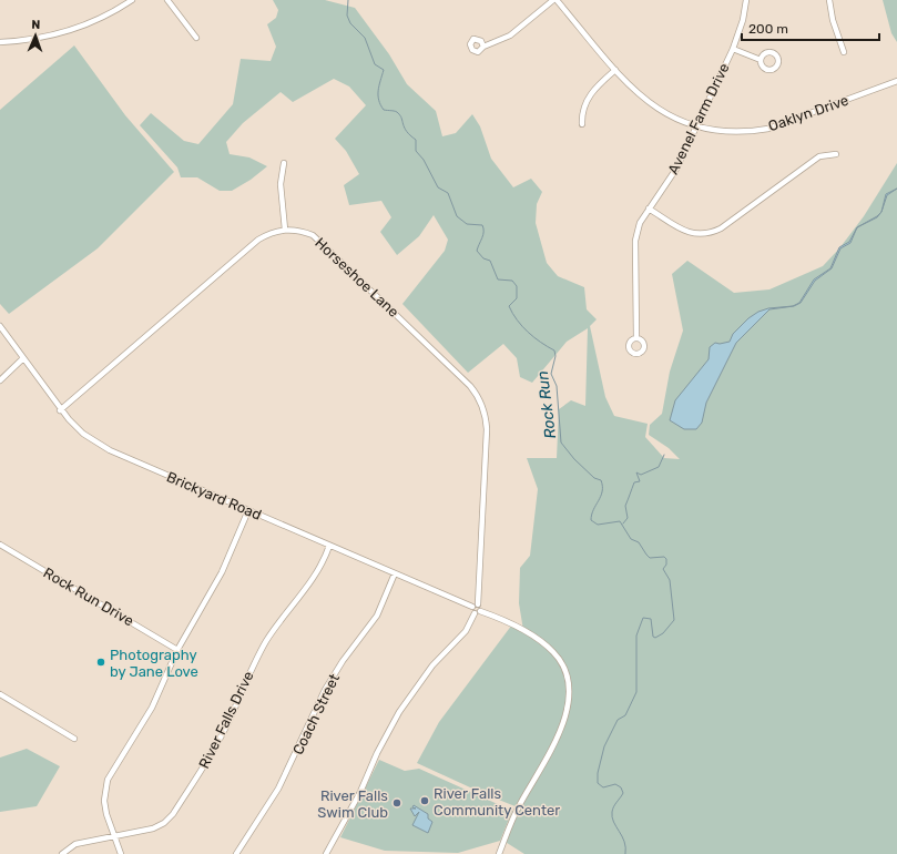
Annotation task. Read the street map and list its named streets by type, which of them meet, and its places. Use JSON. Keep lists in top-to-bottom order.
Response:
{
  "streets": {
    "street": [
      "Oaklyn Drive",
      "Avenel Farm Drive",
      "Horseshoe Lane",
      "Brickyard Road",
      "Rock Run Drive",
      "Coach Street",
      "River Falls Drive"
    ]
  },
  "crossings": [
    ["Oaklyn Drive", "Avenel Farm Drive"],
    ["Horseshoe Lane", "Brickyard Road"],
    ["Brickyard Road", "Coach Street"],
    ["Brickyard Road", "River Falls Drive"]
  ],
  "water": ["Rock Run"],
  "places": ["Photography by Jane Love", "River Falls Community Center", "River Falls Swim Club"],
  "scale_bar": "200 m",
  "north": "top"
}
